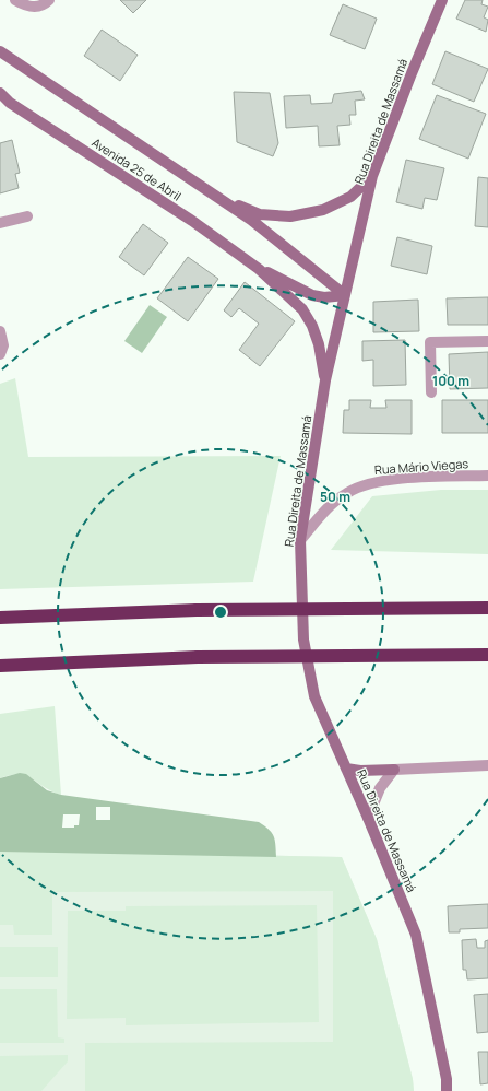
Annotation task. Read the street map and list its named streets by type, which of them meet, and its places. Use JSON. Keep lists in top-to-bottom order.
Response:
{
  "streets": {
    "main road": ["Rua Direita de Massamá", "Avenida 25 de Abril"],
    "street": ["Rua Mário Viegas"]
  },
  "crossings": [
    ["Rua Direita de Massamá", "Avenida 25 de Abril"],
    ["Rua Direita de Massamá", "Rua Mário Viegas"]
  ],
  "rings": ["100 m", "50 m"]
}
